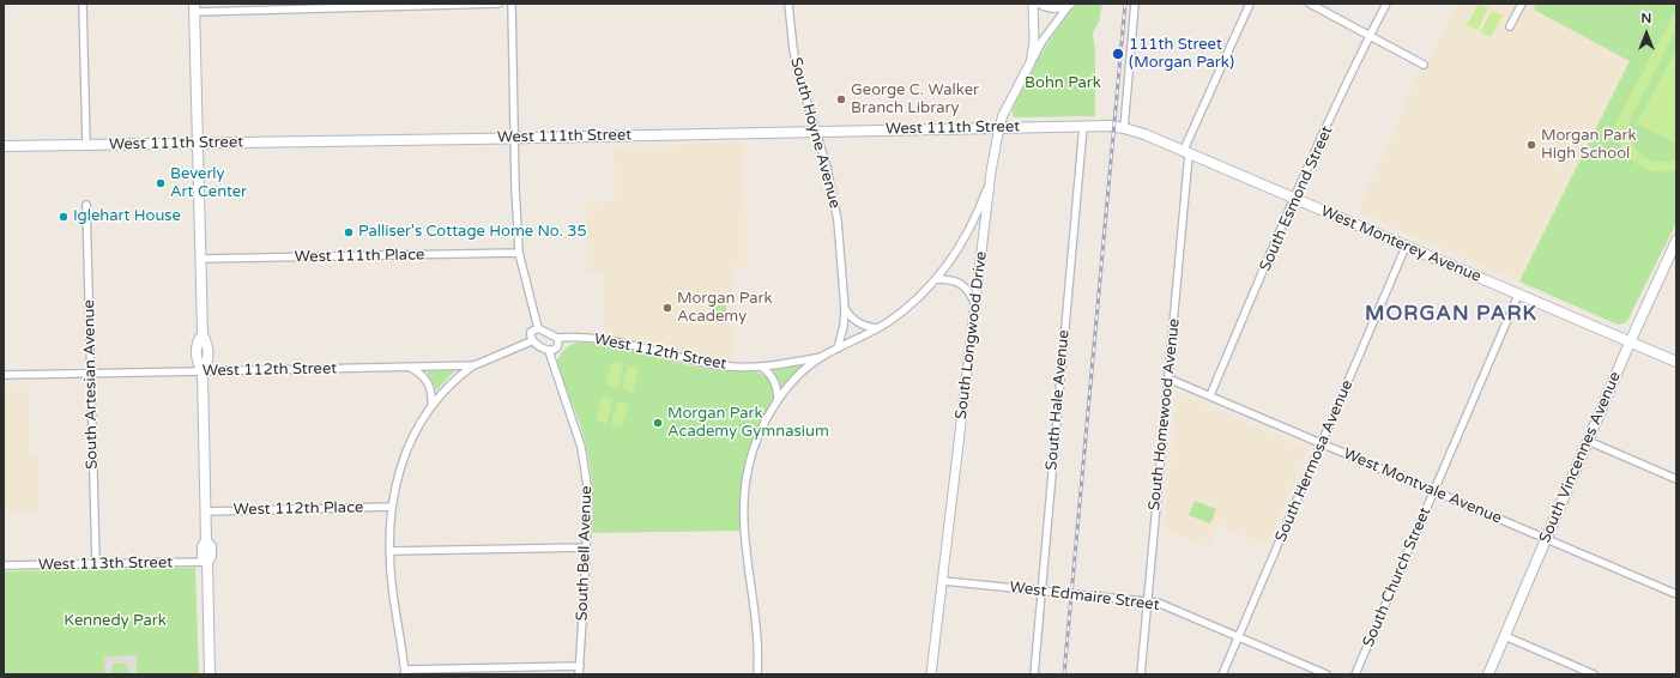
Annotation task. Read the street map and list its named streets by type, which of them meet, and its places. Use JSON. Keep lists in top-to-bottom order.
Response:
{
  "streets": {
    "main road": ["West 111th Street", "West Monterey Avenue", "South Vincennes Avenue"],
    "street": [
      "South Hoyne Avenue",
      "South Esmond Street",
      "West 111th Place",
      "South Longwood Drive",
      "West 112th Street",
      "South Artesian Avenue",
      "South Hale Avenue",
      "South Homewood Avenue",
      "South Hermosa Avenue",
      "West Montvale Avenue",
      "West 112th Place",
      "South Bell Avenue",
      "West 113th Street",
      "South Church Street",
      "West Edmaire Street"
    ]
  },
  "crossings": [
    ["West 111th Street", "South Hoyne Avenue"],
    ["West 111th Street", "West Monterey Avenue"],
    ["West 111th Street", "South Longwood Drive"],
    ["West 111th Street", "South Hale Avenue"],
    ["South Esmond Street", "West Monterey Avenue"],
    ["South Esmond Street", "West Montvale Avenue"],
    ["West Monterey Avenue", "South Homewood Avenue"],
    ["West Monterey Avenue", "South Vincennes Avenue"],
    ["West Monterey Avenue", "South Hermosa Avenue"],
    ["West Monterey Avenue", "South Church Street"],
    ["South Longwood Drive", "West Edmaire Street"],
    ["West 112th Street", "South Artesian Avenue"],
    ["South Artesian Avenue", "West 113th Street"],
    ["South Hale Avenue", "West Edmaire Street"],
    ["South Homewood Avenue", "West Montvale Avenue"],
    ["South Homewood Avenue", "West Edmaire Street"],
    ["South Vincennes Avenue", "West Montvale Avenue"],
    ["South Hermosa Avenue", "West Montvale Avenue"],
    ["South Hermosa Avenue", "West Edmaire Street"],
    ["West Montvale Avenue", "South Church Street"]
  ],
  "districts": ["MORGAN PARK"],
  "parks": ["Bohn Park", "Kennedy Park"],
  "places": [
    "111th Street (Morgan Park)",
    "George C. Walker Branch Library",
    "Morgan Park High School",
    "Beverly Art Center",
    "Iglehart House",
    "Palliser's Cottage Home No. 35",
    "Morgan Park Academy",
    "Morgan Park Academy Gymnasium"
  ],
  "north": "top"
}
